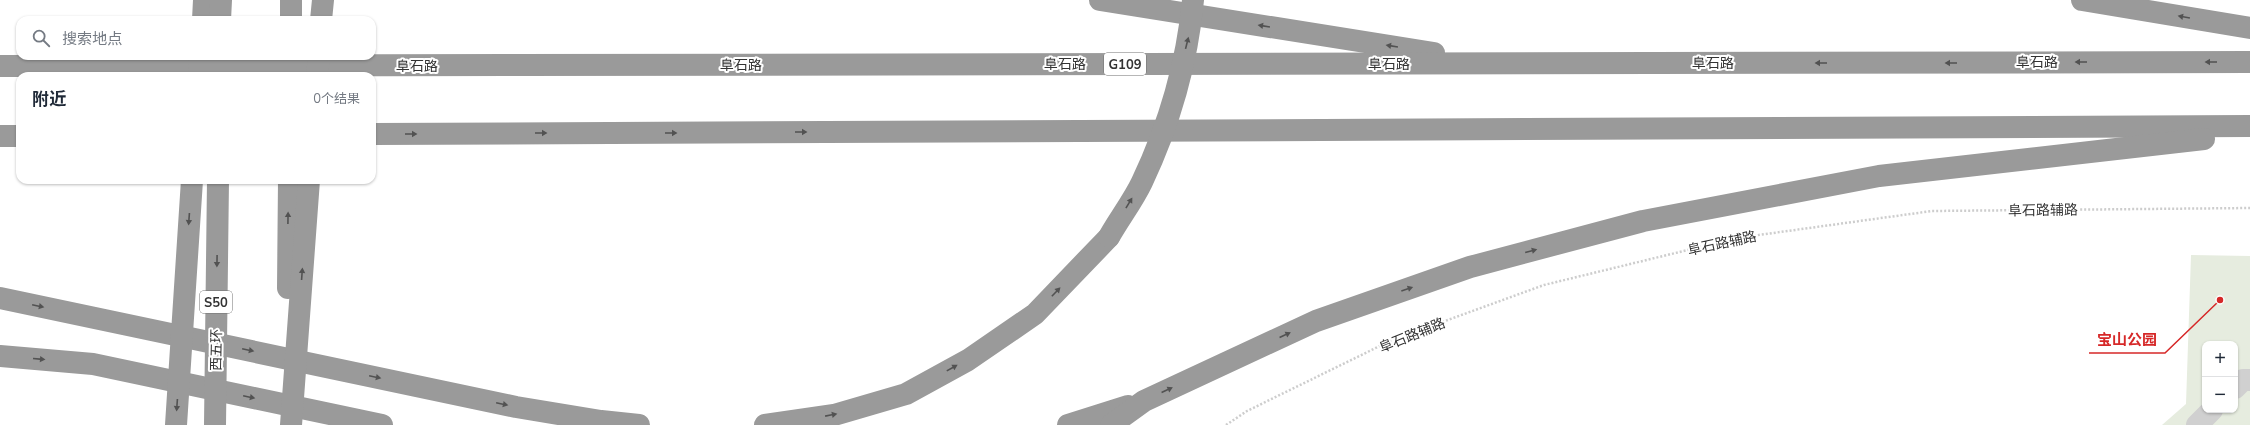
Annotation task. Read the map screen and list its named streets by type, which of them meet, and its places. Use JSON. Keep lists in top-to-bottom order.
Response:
{
  "streets": {
    "highway": [
      "阜石路",
      "G109",
      "S50",
      "西五环"
    ],
    "path": ["阜石路辅路"]
  },
  "places": ["宝山公园"],
  "page": {
    "search": "搜索地点",
    "heading": ["附近", "0个结果"],
    "map_buttons": ["+", "−"]
  }
}
